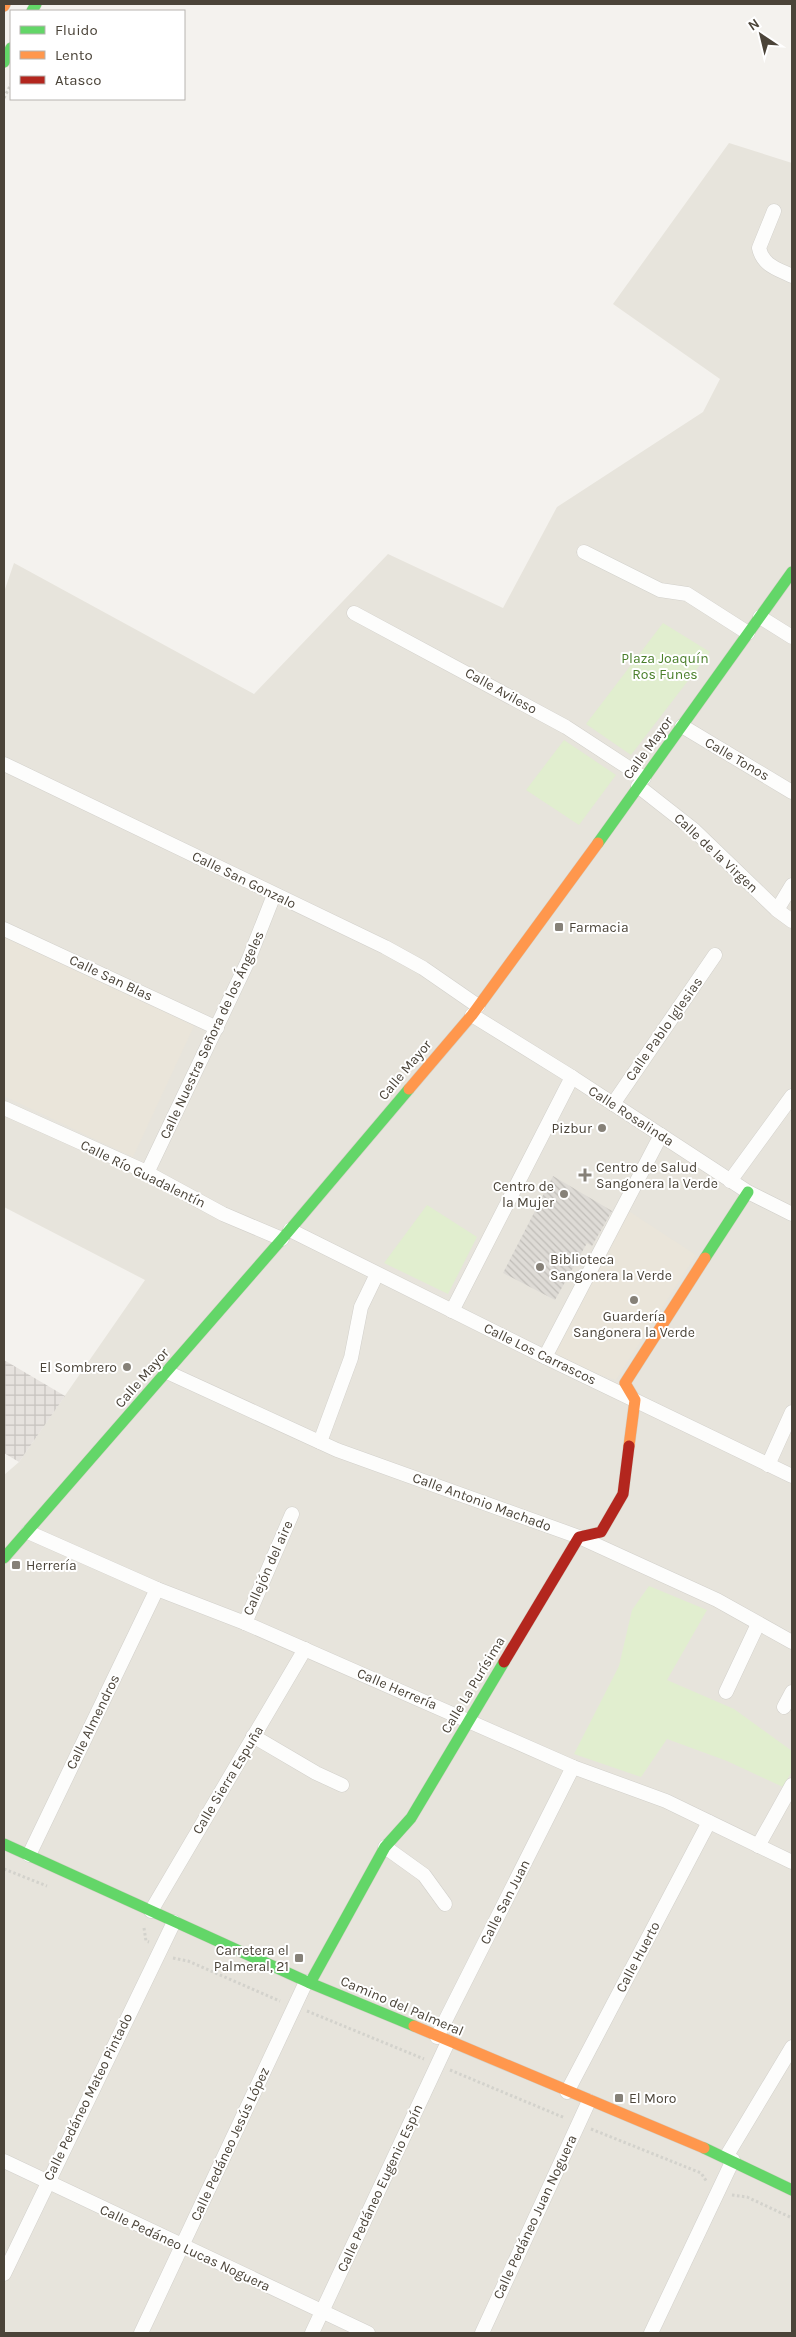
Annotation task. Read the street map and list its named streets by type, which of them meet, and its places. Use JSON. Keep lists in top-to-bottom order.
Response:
{
  "streets": {
    "street": [
      "Calle Avileso",
      "Calle Mayor",
      "Calle Tonos",
      "Calle de la Virgen",
      "Calle San Gonzalo",
      "Calle San Blas",
      "Calle Pablo Iglesias",
      "Calle Nuestra Señora de los Ángeles",
      "Calle Rosalinda",
      "Calle Río Guadalentín",
      "Calle Los Carrascos",
      "Calle Antonio Machado",
      "Callejón del aire",
      "Calle La Purísima",
      "Calle Herrería",
      "Calle Almendros",
      "Calle Sierra Espuña",
      "Calle San Juan",
      "Calle Huerto",
      "Camino del Palmeral",
      "Calle Pedáneo Mateo Pintado",
      "Calle Pedáneo Jesús López",
      "Calle Pedáneo Eugenio Espín",
      "Calle Pedáneo Juan Noguera",
      "Calle Pedáneo Lucas Noguera"
    ]
  },
  "crossings": [
    ["Calle Avileso", "Calle Mayor"],
    ["Calle Avileso", "Calle de la Virgen"],
    ["Calle Mayor", "Calle Tonos"],
    ["Calle Mayor", "Calle de la Virgen"],
    ["Calle Mayor", "Calle San Gonzalo"],
    ["Calle Mayor", "Calle Rosalinda"],
    ["Calle Mayor", "Calle Río Guadalentín"],
    ["Calle Mayor", "Calle Los Carrascos"],
    ["Calle Mayor", "Calle Antonio Machado"],
    ["Calle Mayor", "Calle Herrería"],
    ["Calle San Gonzalo", "Calle Nuestra Señora de los Ángeles"],
    ["Calle San Gonzalo", "Calle Rosalinda"],
    ["Calle San Blas", "Calle Nuestra Señora de los Ángeles"],
    ["Calle Pablo Iglesias", "Calle Rosalinda"],
    ["Calle Nuestra Señora de los Ángeles", "Calle Río Guadalentín"],
    ["Calle Río Guadalentín", "Calle Los Carrascos"],
    ["Calle Antonio Machado", "Calle La Purísima"],
    ["Callejón del aire", "Calle Herrería"],
    ["Calle La Purísima", "Calle Herrería"],
    ["Calle La Purísima", "Camino del Palmeral"],
    ["Calle La Purísima", "Calle Pedáneo Jesús López"],
    ["Calle Herrería", "Calle Almendros"],
    ["Calle Herrería", "Calle Sierra Espuña"],
    ["Calle Herrería", "Calle San Juan"],
    ["Calle Herrería", "Calle Huerto"],
    ["Calle Almendros", "Camino del Palmeral"],
    ["Calle Sierra Espuña", "Camino del Palmeral"],
    ["Calle San Juan", "Camino del Palmeral"],
    ["Calle San Juan", "Calle Pedáneo Eugenio Espín"],
    ["Calle Huerto", "Camino del Palmeral"],
    ["Camino del Palmeral", "Calle Pedáneo Mateo Pintado"],
    ["Camino del Palmeral", "Calle Pedáneo Jesús López"],
    ["Camino del Palmeral", "Calle Pedáneo Eugenio Espín"],
    ["Camino del Palmeral", "Calle Pedáneo Juan Noguera"],
    ["Calle Pedáneo Mateo Pintado", "Calle Pedáneo Lucas Noguera"],
    ["Calle Pedáneo Jesús López", "Calle Pedáneo Lucas Noguera"],
    ["Calle Pedáneo Eugenio Espín", "Calle Pedáneo Lucas Noguera"]
  ],
  "parks": ["Plaza Joaquín Ros Funes"],
  "places": {
    "transit": [
      "Farmacia",
      "Herrería",
      "Carretera el Palmeral, 21",
      "El Moro"
    ],
    "other": [
      "Pizbur",
      "Centro de la Mujer",
      "Biblioteca Sangonera la Verde",
      "Guardería Sangonera la Verde",
      "El Sombrero"
    ],
    "health": ["Centro de Salud Sangonera la Verde"]
  },
  "legend": ["Fluido", "Lento", "Atasco"],
  "north": "top left"
}
